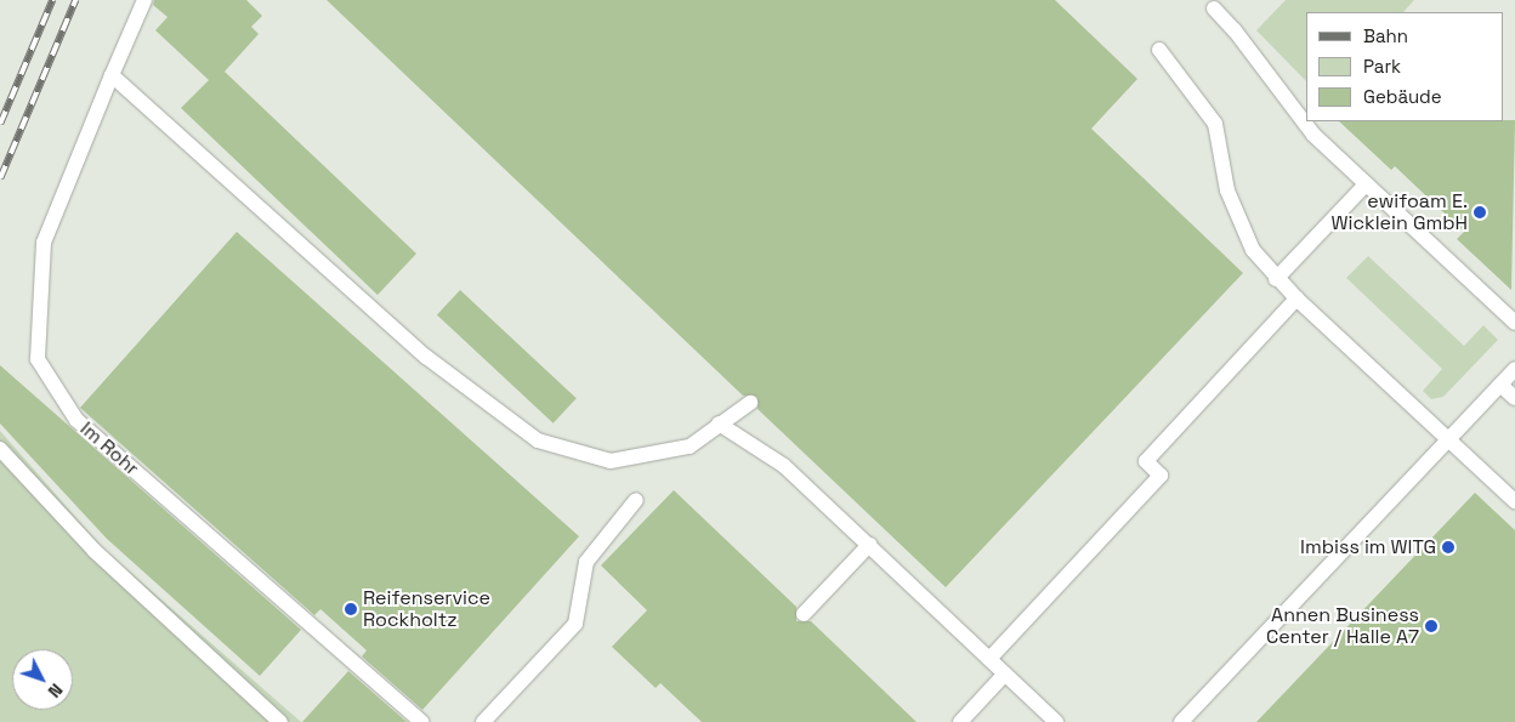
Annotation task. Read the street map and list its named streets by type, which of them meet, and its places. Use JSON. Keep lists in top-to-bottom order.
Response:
{
  "streets": {
    "lane": ["Im Rohr"]
  },
  "places": [
    "ewifoam E. Wicklein GmbH",
    "Imbiss im WITG",
    "Reifenservice Rockholtz",
    "Annen Business Center / Halle A7"
  ],
  "legend": ["Bahn", "Park", "Gebäude"],
  "north": "bottom right"
}
